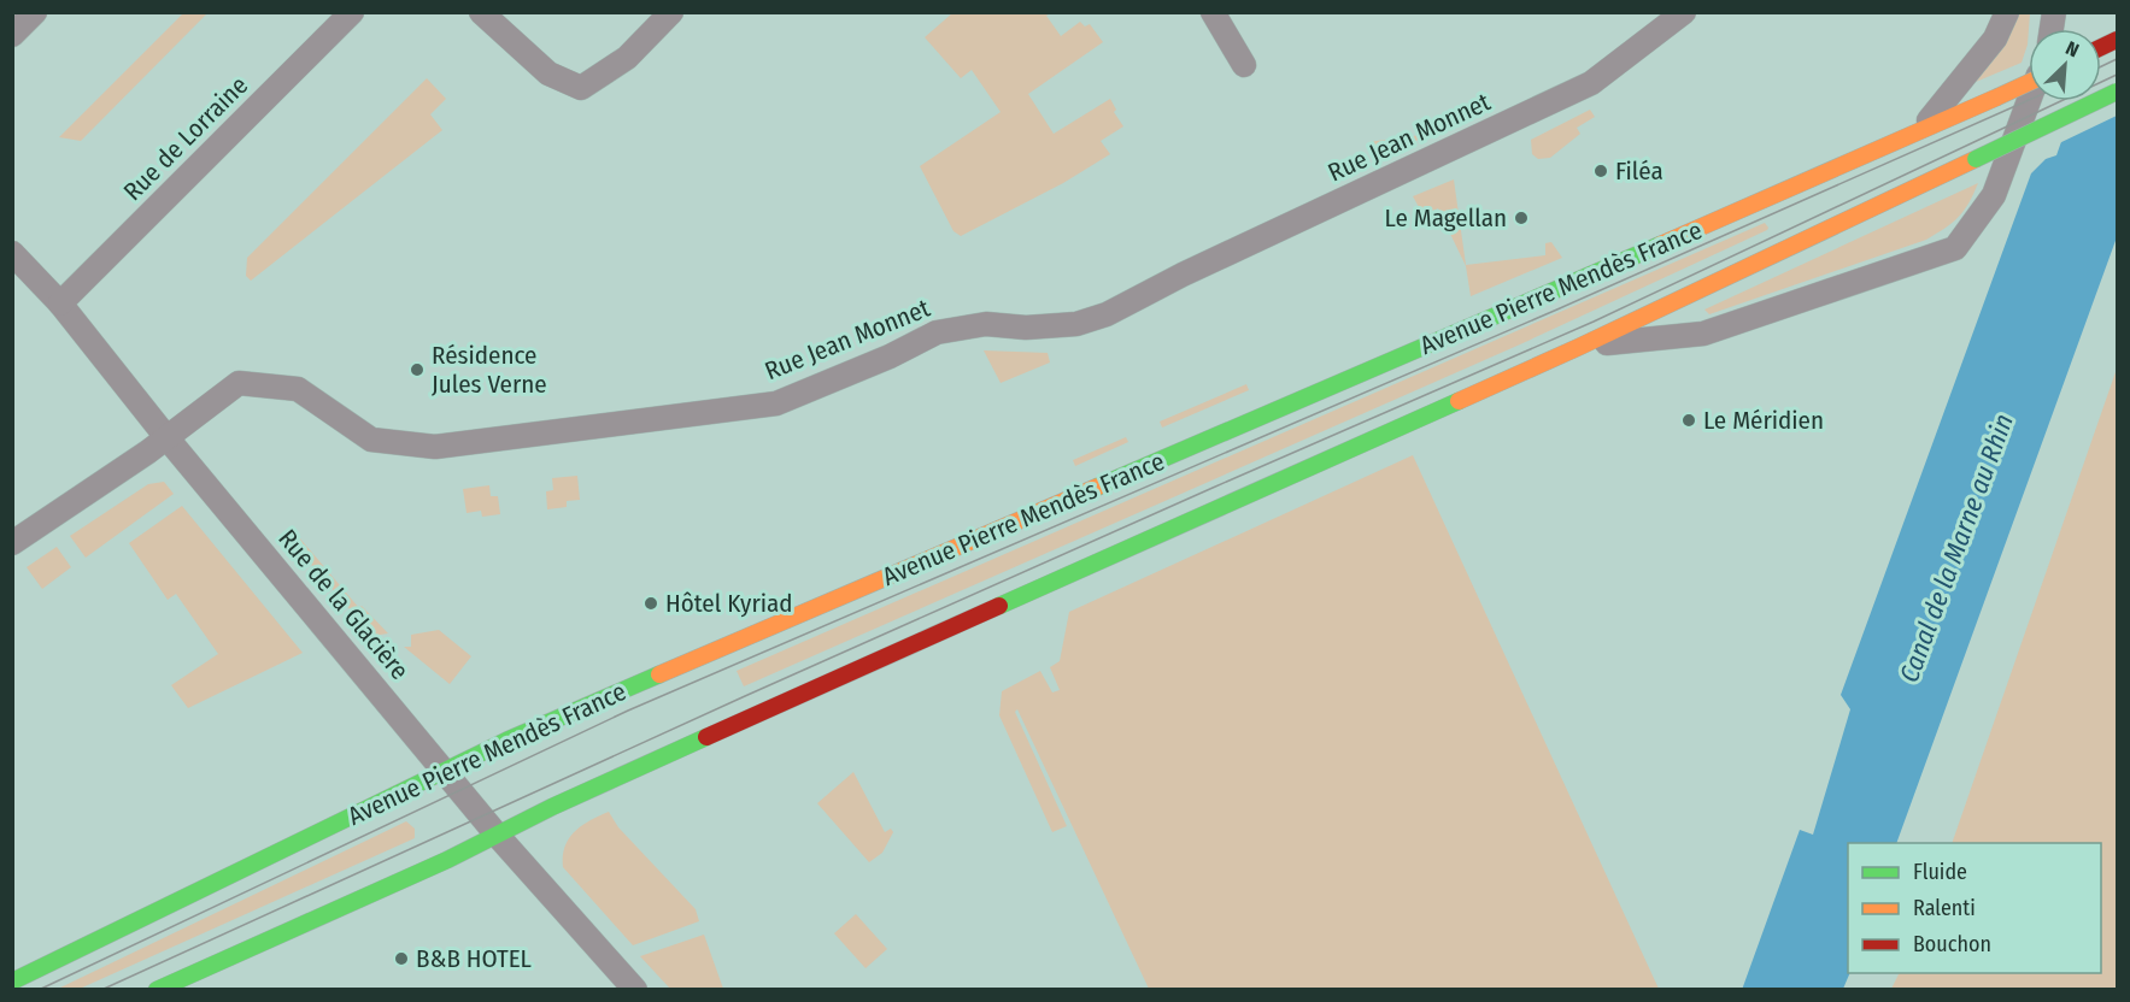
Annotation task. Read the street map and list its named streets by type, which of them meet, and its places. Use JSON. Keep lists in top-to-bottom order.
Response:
{
  "streets": {
    "main road": ["Avenue Pierre Mendès France"],
    "street": ["Rue Jean Monnet", "Rue de Lorraine", "Rue de la Glacière"]
  },
  "crossings": [
    ["Rue Jean Monnet", "Rue de la Glacière"],
    ["Rue de Lorraine", "Rue de la Glacière"],
    ["Avenue Pierre Mendès France", "Rue de la Glacière"]
  ],
  "water": ["Canal de la Marne au Rhin"],
  "places": [
    "Filéa",
    "Le Magellan",
    "Résidence Jules Verne",
    "Le Méridien",
    "Hôtel Kyriad",
    "B&B HOTEL"
  ],
  "legend": ["Fluide", "Ralenti", "Bouchon"],
  "north": "top right"
}
